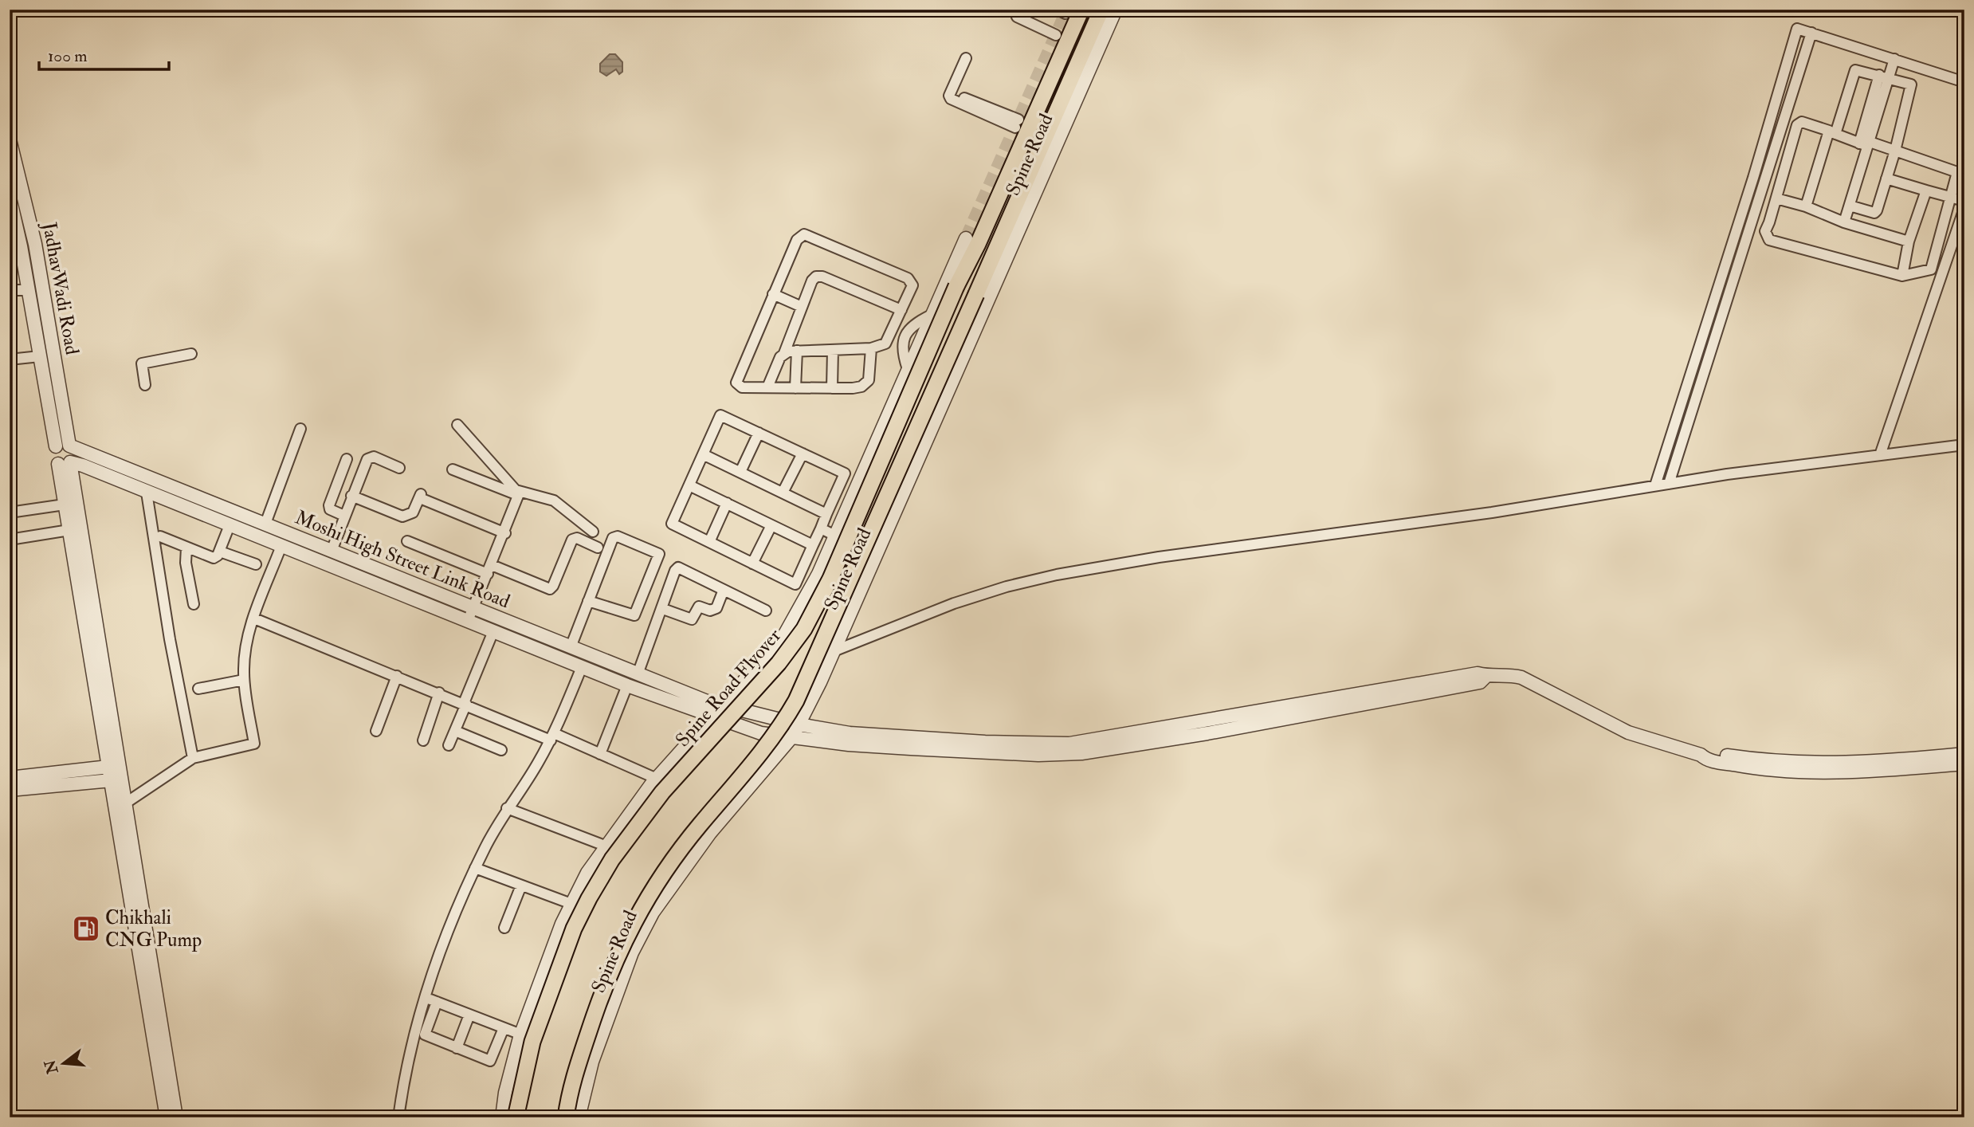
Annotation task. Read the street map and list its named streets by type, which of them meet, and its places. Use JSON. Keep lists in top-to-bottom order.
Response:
{
  "streets": {
    "main road": ["Spine Road", "Spine Road Flyover"],
    "street": ["JadhavWadi Road", "Moshi High Street Link Road"]
  },
  "crossings": [
    ["Spine Road", "Moshi High Street Link Road"],
    ["Spine Road", "Spine Road Flyover"],
    ["JadhavWadi Road", "Moshi High Street Link Road"]
  ],
  "places": {
    "fuel station": ["Chikhali CNG Pump"]
  },
  "scale_bar": "100 m",
  "north": "left"
}
